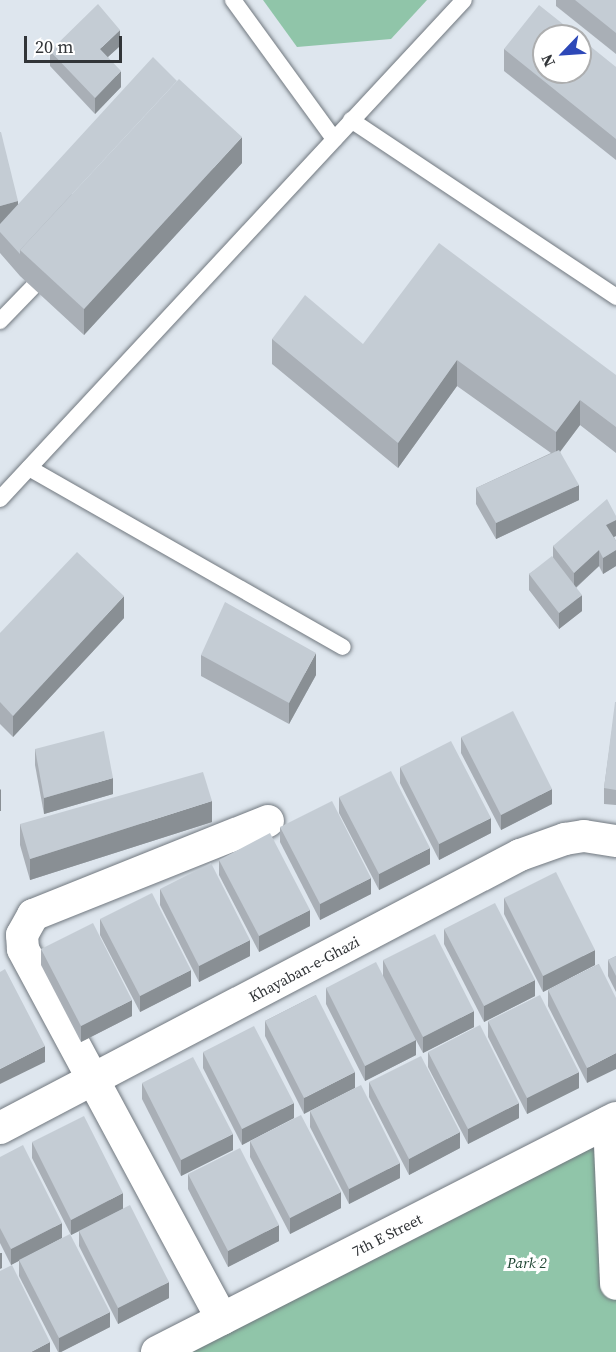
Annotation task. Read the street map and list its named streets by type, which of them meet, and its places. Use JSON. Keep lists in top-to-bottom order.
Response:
{
  "streets": {
    "street": ["Khayaban-e-Ghazi", "7th E Street"]
  },
  "parks": ["Park 2"],
  "scale_bar": "20 m",
  "north": "bottom left"
}
